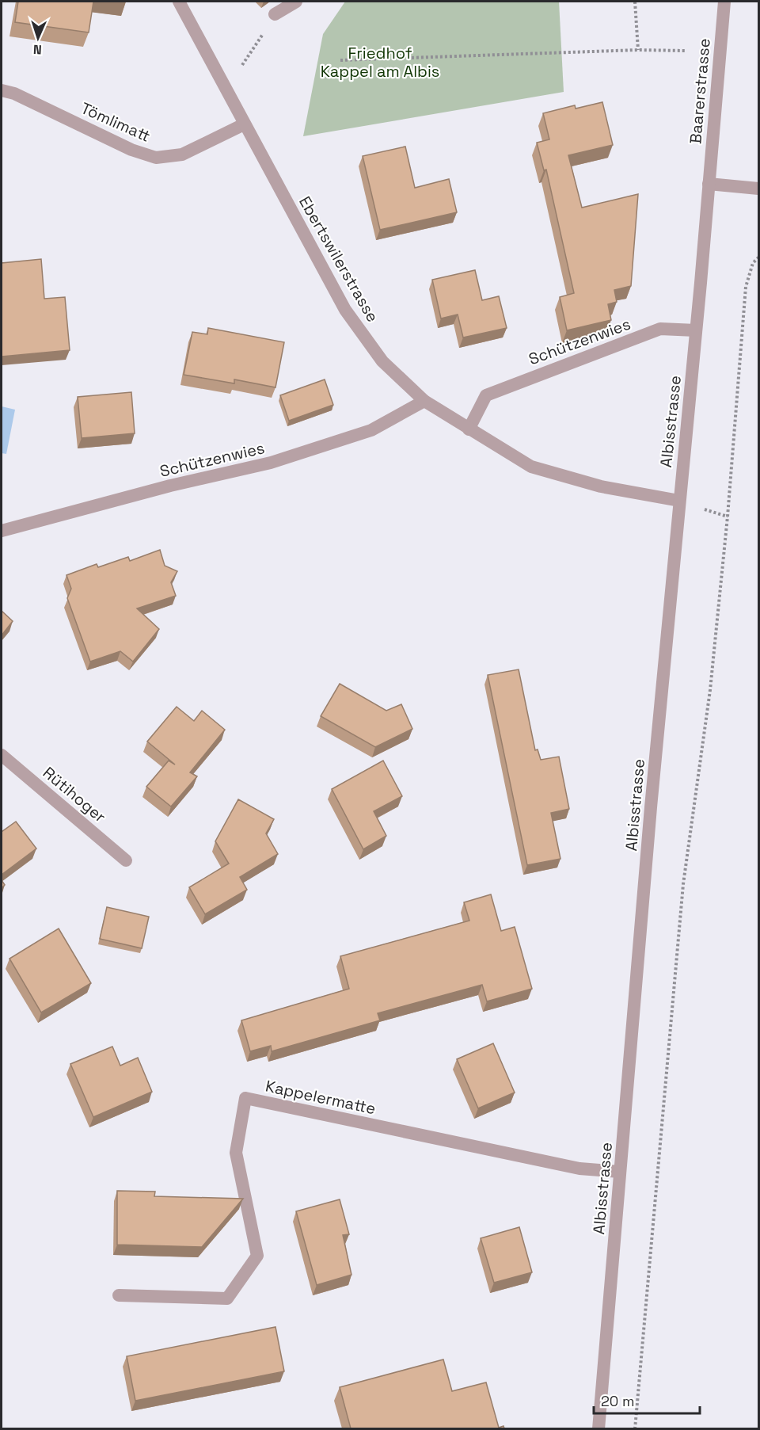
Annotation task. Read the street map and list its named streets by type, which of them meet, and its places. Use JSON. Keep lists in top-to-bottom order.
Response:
{
  "streets": {
    "street": [
      "Baarerstrasse",
      "Tömlimatt",
      "Ebertswilerstrasse",
      "Schützenwies",
      "Albisstrasse",
      "Rütihoger",
      "Kappelermatte"
    ]
  },
  "crossings": [
    ["Baarerstrasse", "Albisstrasse"],
    ["Tömlimatt", "Ebertswilerstrasse"],
    ["Ebertswilerstrasse", "Schützenwies"],
    ["Ebertswilerstrasse", "Albisstrasse"],
    ["Schützenwies", "Albisstrasse"],
    ["Albisstrasse", "Kappelermatte"]
  ],
  "parks": ["Friedhof Kappel am Albis"],
  "scale_bar": "20 m",
  "north": "bottom"
}
